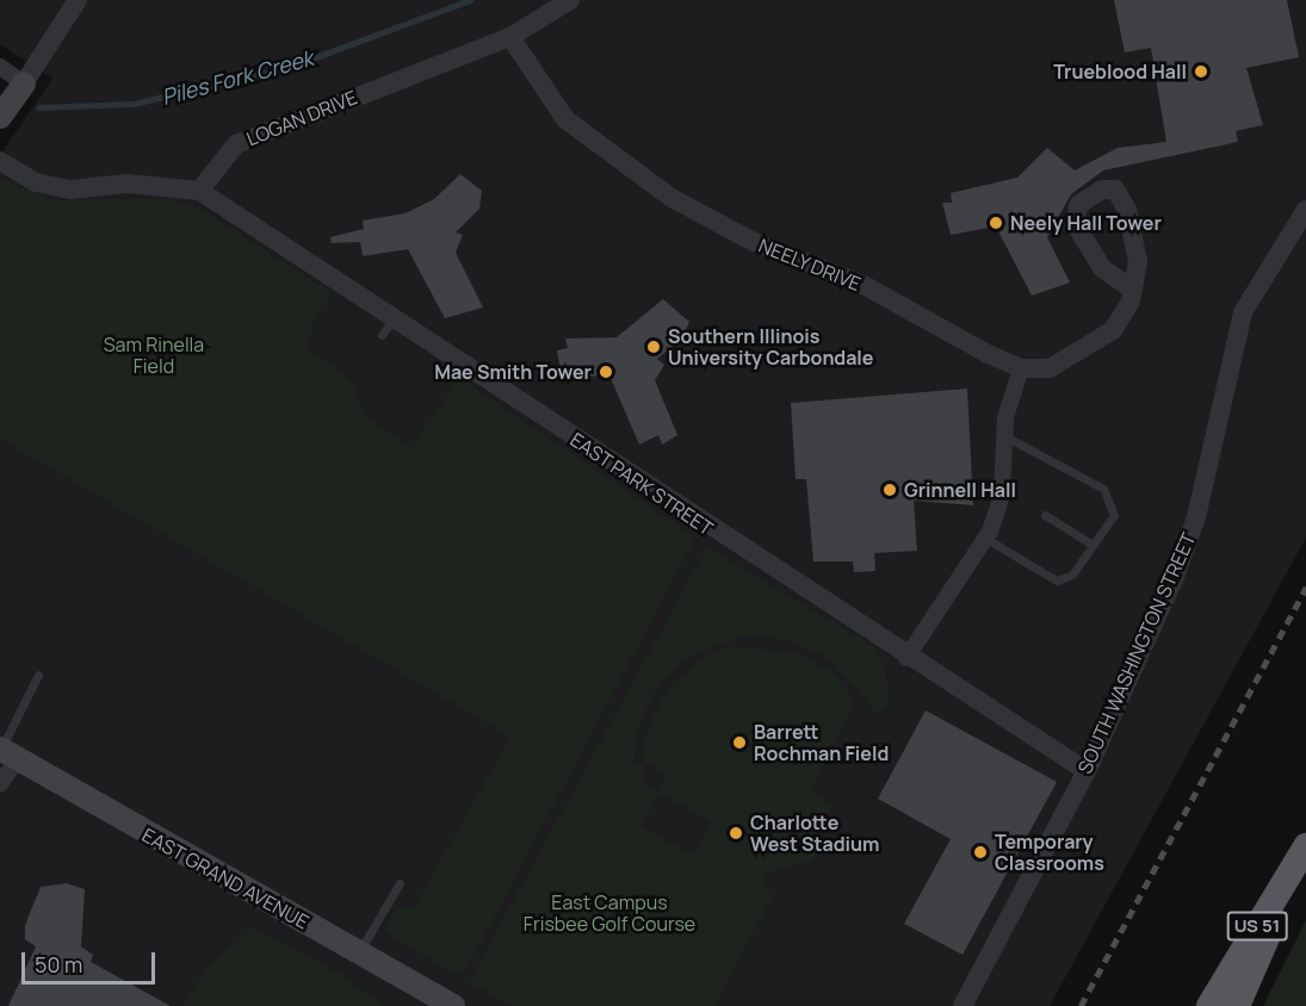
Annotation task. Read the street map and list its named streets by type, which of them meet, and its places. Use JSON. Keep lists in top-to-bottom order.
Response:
{
  "streets": {
    "highway": ["US 51"],
    "main road": ["EAST GRAND AVENUE"],
    "street": [
      "LOGAN DRIVE",
      "NEELY DRIVE",
      "EAST PARK STREET",
      "SOUTH WASHINGTON STREET"
    ]
  },
  "crossings": [
    ["LOGAN DRIVE", "NEELY DRIVE"],
    ["LOGAN DRIVE", "EAST PARK STREET"],
    ["EAST PARK STREET", "SOUTH WASHINGTON STREET"]
  ],
  "water": ["Piles Fork Creek"],
  "parks": ["Sam Rinella Field", "East Campus Frisbee Golf Course"],
  "places": [
    "Trueblood Hall",
    "Neely Hall Tower",
    "Southern Illinois University Carbondale",
    "Mae Smith Tower",
    "Grinnell Hall",
    "Barrett Rochman Field",
    "Charlotte West Stadium",
    "Temporary Classrooms"
  ],
  "scale_bar": "50 m"
}
